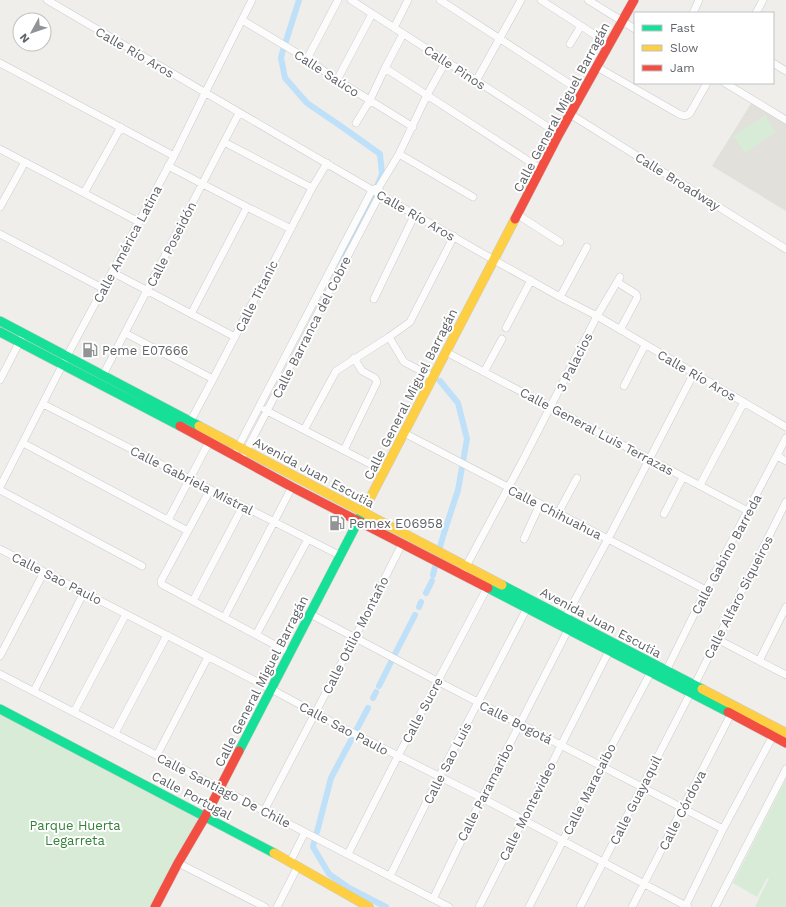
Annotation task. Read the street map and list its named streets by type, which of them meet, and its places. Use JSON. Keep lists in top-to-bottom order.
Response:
{
  "streets": {
    "main road": ["Calle General Miguel Barragán", "Avenida Juan Escutia", "Calle Portugal"],
    "street": [
      "Calle Río Aros",
      "Calle Pinos",
      "Calle Saúco",
      "Calle Broadway",
      "Calle América Latina",
      "Calle Poseidón",
      "Calle Titanic",
      "Calle Barranca del Cobre",
      "3 Palacios",
      "Calle General Luis Terrazas",
      "Calle Gabriela Mistral",
      "Calle Chihuahua",
      "Calle Gabino Barreda",
      "Calle Sao Paulo",
      "Calle Alfaro Siqueiros",
      "Calle Otilio Montaño",
      "Calle Sucre",
      "Calle Bogotá",
      "Calle Sao Luis",
      "Calle Maracaibo",
      "Calle Santiago De Chile",
      "Calle Paramaribo",
      "Calle Guayaquil",
      "Calle Córdova",
      "Calle Montevideo"
    ]
  },
  "crossings": [
    ["Calle Río Aros", "Calle General Miguel Barragán"],
    ["Calle Río Aros", "Calle América Latina"],
    ["Calle Río Aros", "Calle Poseidón"],
    ["Calle Río Aros", "Calle Titanic"],
    ["Calle Río Aros", "Calle Barranca del Cobre"],
    ["Calle Río Aros", "3 Palacios"],
    ["Calle Río Aros", "Calle Paramaribo"],
    ["Calle Pinos", "Calle General Miguel Barragán"],
    ["Calle Saúco", "Calle América Latina"],
    ["Calle General Miguel Barragán", "Calle Broadway"],
    ["Calle General Miguel Barragán", "Calle General Luis Terrazas"],
    ["Calle General Miguel Barragán", "Avenida Juan Escutia"],
    ["Calle General Miguel Barragán", "Calle Gabriela Mistral"],
    ["Calle General Miguel Barragán", "Calle Chihuahua"],
    ["Calle General Miguel Barragán", "Calle Sao Paulo"],
    ["Calle General Miguel Barragán", "Calle Bogotá"],
    ["Calle General Miguel Barragán", "Calle Santiago De Chile"],
    ["Calle General Miguel Barragán", "Calle Portugal"],
    ["Calle América Latina", "Avenida Juan Escutia"],
    ["Calle América Latina", "Calle Gabriela Mistral"],
    ["Calle Poseidón", "Avenida Juan Escutia"],
    ["Calle Titanic", "Avenida Juan Escutia"],
    ["Calle Barranca del Cobre", "Avenida Juan Escutia"],
    ["3 Palacios", "Calle General Luis Terrazas"],
    ["3 Palacios", "Avenida Juan Escutia"],
    ["3 Palacios", "Calle Chihuahua"],
    ["Calle General Luis Terrazas", "Calle Gabino Barreda"],
    ["Calle General Luis Terrazas", "Calle Paramaribo"],
    ["Avenida Juan Escutia", "Calle Gabino Barreda"],
    ["Avenida Juan Escutia", "Calle Alfaro Siqueiros"],
    ["Avenida Juan Escutia", "Calle Otilio Montaño"],
    ["Avenida Juan Escutia", "Calle Sucre"],
    ["Avenida Juan Escutia", "Calle Sao Luis"],
    ["Avenida Juan Escutia", "Calle Maracaibo"],
    ["Avenida Juan Escutia", "Calle Paramaribo"],
    ["Avenida Juan Escutia", "Calle Guayaquil"],
    ["Avenida Juan Escutia", "Calle Córdova"],
    ["Avenida Juan Escutia", "Calle Montevideo"],
    ["Calle Chihuahua", "Calle Gabino Barreda"],
    ["Calle Chihuahua", "Calle Paramaribo"],
    ["Calle Sao Paulo", "Calle Otilio Montaño"],
    ["Calle Sao Paulo", "Calle Sucre"],
    ["Calle Sao Paulo", "Calle Sao Luis"],
    ["Calle Sao Paulo", "Calle Maracaibo"],
    ["Calle Sao Paulo", "Calle Paramaribo"],
    ["Calle Sao Paulo", "Calle Guayaquil"],
    ["Calle Sao Paulo", "Calle Córdova"],
    ["Calle Sao Paulo", "Calle Montevideo"],
    ["Calle Alfaro Siqueiros", "Calle Guayaquil"],
    ["Calle Otilio Montaño", "Calle Bogotá"],
    ["Calle Otilio Montaño", "Calle Santiago De Chile"],
    ["Calle Sucre", "Calle Bogotá"],
    ["Calle Sucre", "Calle Santiago De Chile"],
    ["Calle Bogotá", "Calle Sao Luis"],
    ["Calle Bogotá", "Calle Maracaibo"],
    ["Calle Bogotá", "Calle Paramaribo"],
    ["Calle Bogotá", "Calle Guayaquil"],
    ["Calle Bogotá", "Calle Córdova"],
    ["Calle Bogotá", "Calle Montevideo"],
    ["Calle Sao Luis", "Calle Santiago De Chile"],
    ["Calle Santiago De Chile", "Calle Paramaribo"]
  ],
  "parks": ["Parque Huerta Legarreta"],
  "places": {
    "fuel station": ["Peme E07666", "Pemex E06958"]
  },
  "legend": ["Fast", "Slow", "Jam"],
  "north": "bottom left"
}
